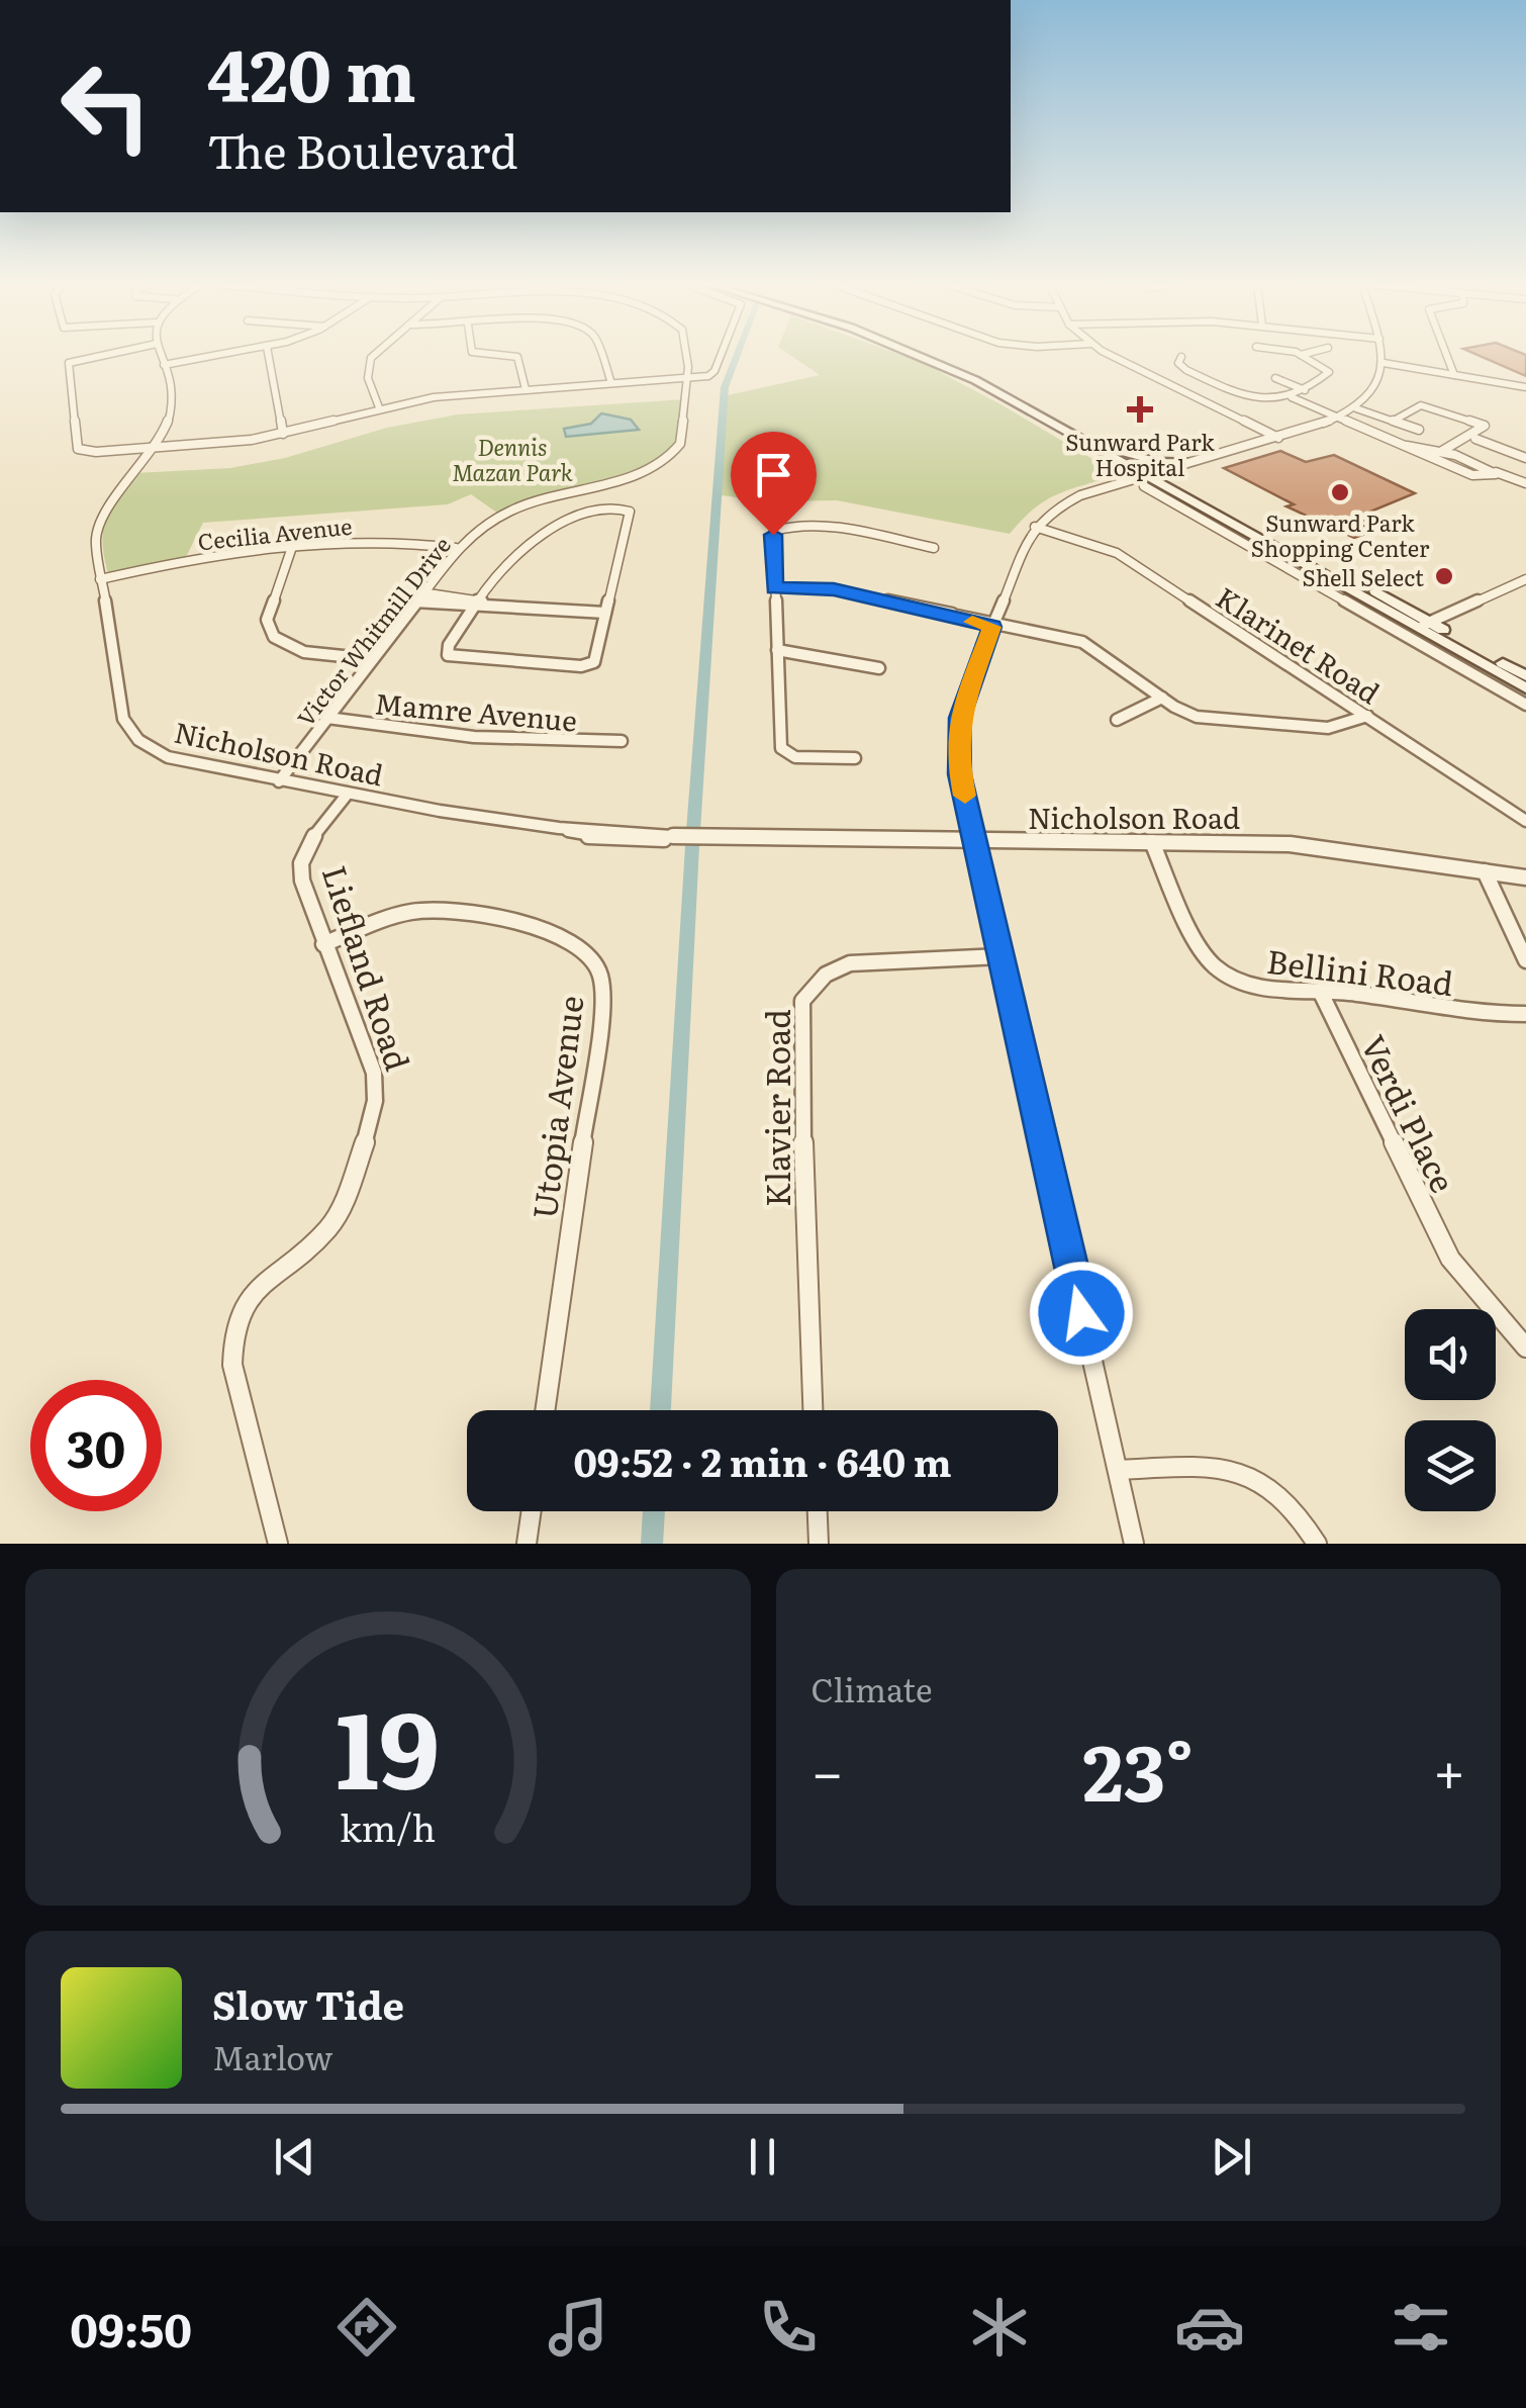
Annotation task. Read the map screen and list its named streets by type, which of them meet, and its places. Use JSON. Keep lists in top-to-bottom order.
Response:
{
  "streets": {
    "street": [
      "Cecilia Avenue",
      "Victor Whitmill Drive",
      "Klarinet Road",
      "Mamre Avenue",
      "Nicholson Road",
      "Liefland Road",
      "Bellini Road",
      "Utopia Avenue",
      "Klavier Road",
      "Verdi Place"
    ]
  },
  "crossings": [
    ["Cecilia Avenue", "Victor Whitmill Drive"],
    ["Cecilia Avenue", "Nicholson Road"],
    ["Victor Whitmill Drive", "Mamre Avenue"],
    ["Victor Whitmill Drive", "Nicholson Road"],
    ["Nicholson Road", "Liefland Road"],
    ["Nicholson Road", "Bellini Road"],
    ["Liefland Road", "Utopia Avenue"],
    ["Bellini Road", "Verdi Place"]
  ],
  "parks": ["Dennis Mazan Park"],
  "places": {
    "health": ["Sunward Park Hospital"],
    "other": ["Sunward Park Shopping Center", "Shell Select"]
  },
  "page": {
    "turn": ["420 m", "The Boulevard"],
    "limit": "30",
    "trip": "09:52 · 2 min · 640 m",
    "tile": "Climate",
    "heat": ["−", "23°", "+"],
    "song": ["Slow Tide", "Marlow"],
    "tabs": "09:50",
    "gauge": ["19", "km/h"]
  }
}
